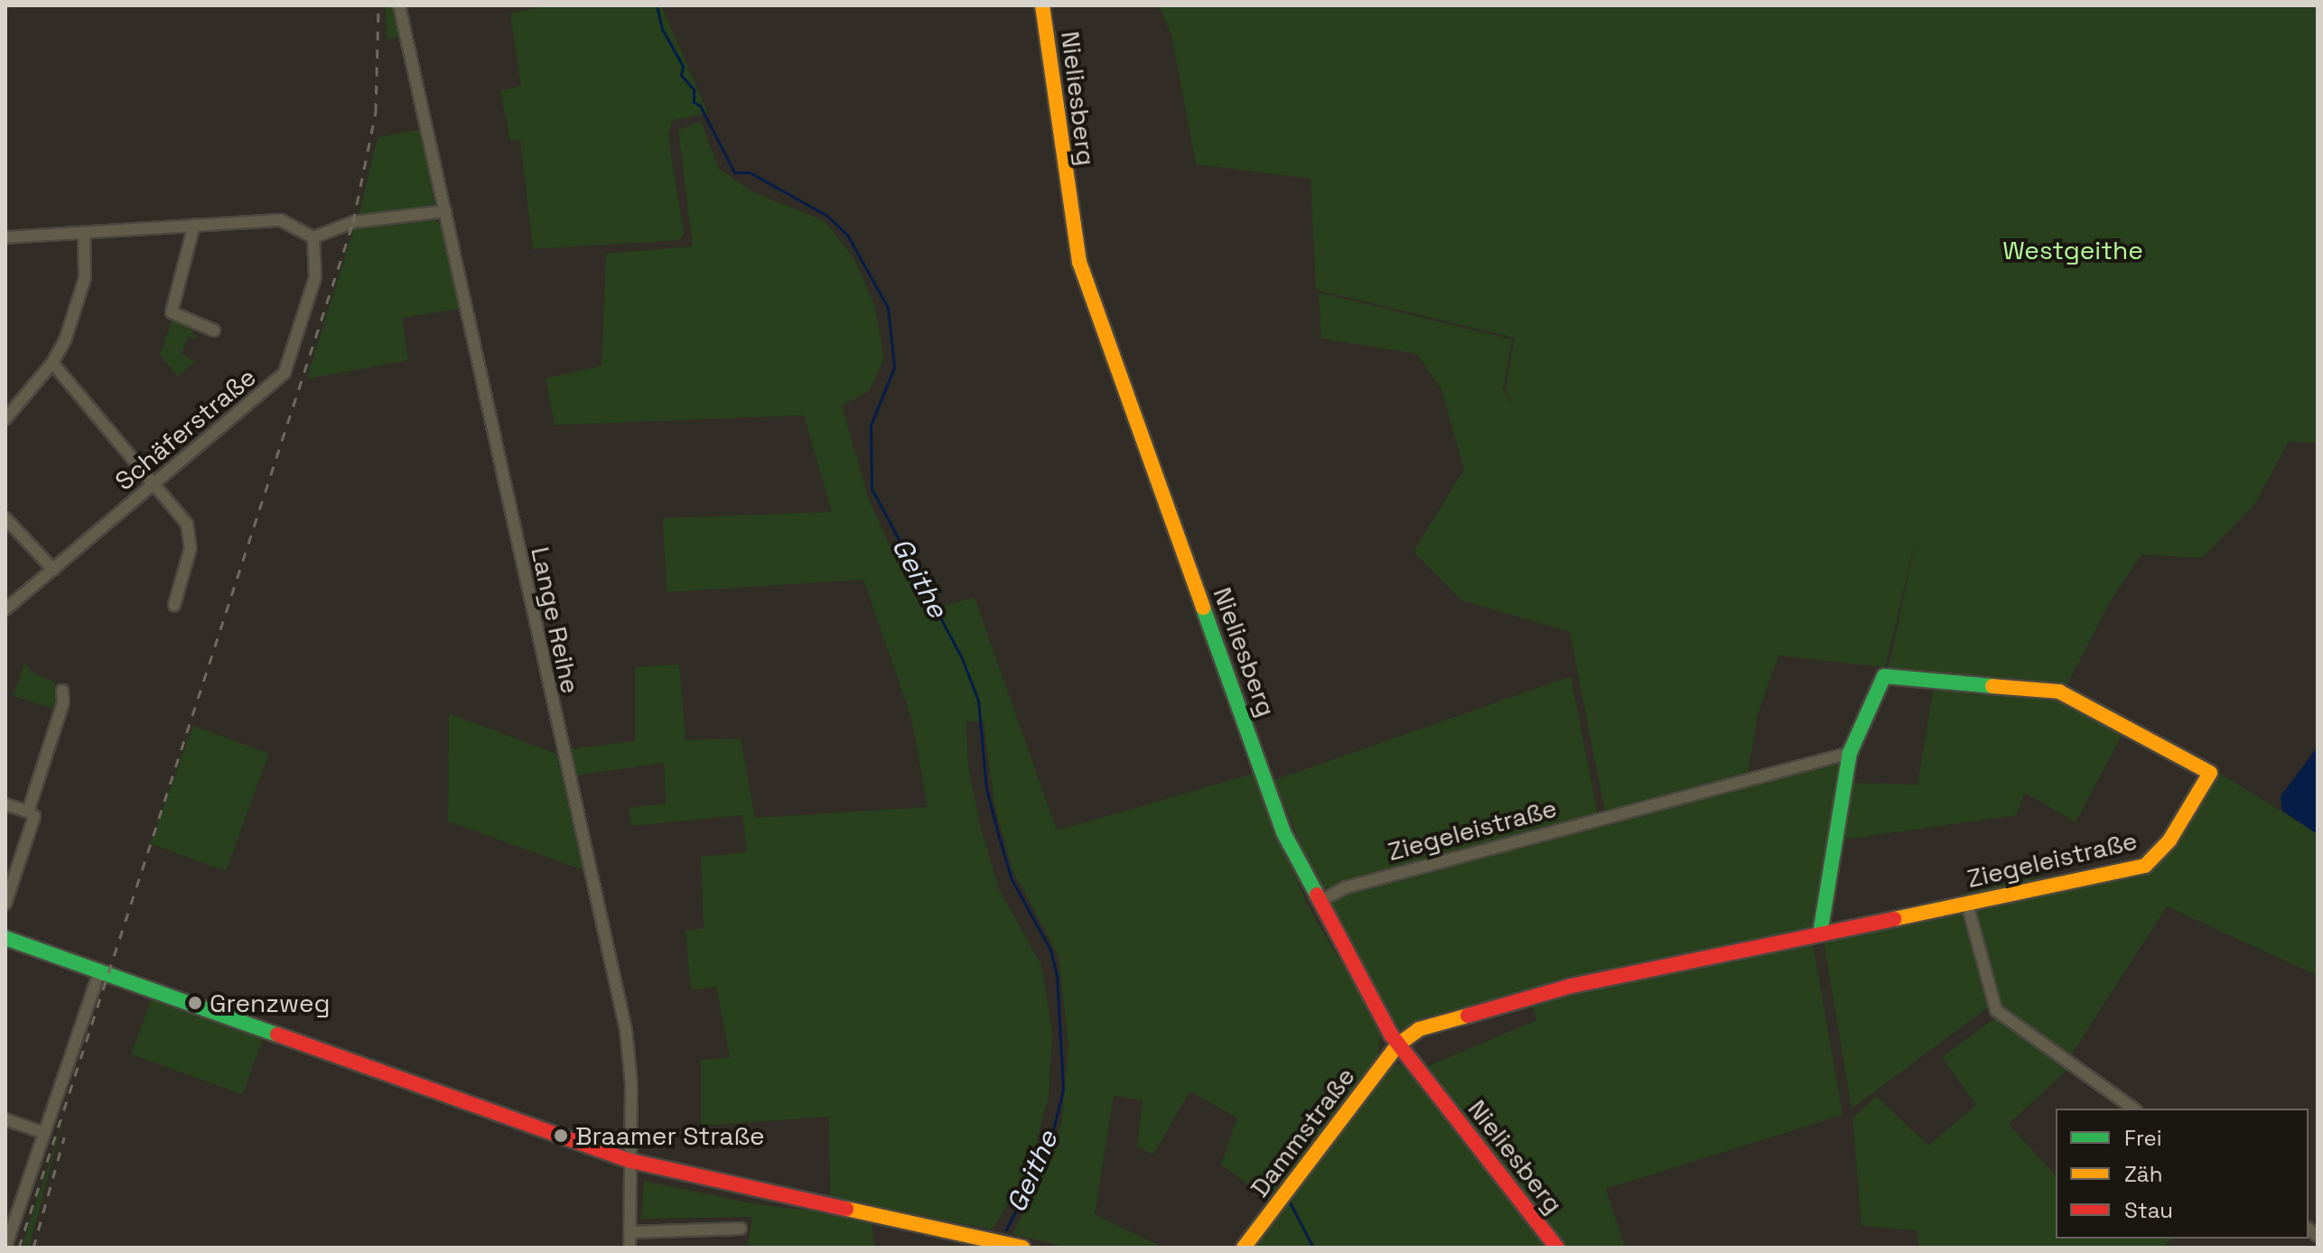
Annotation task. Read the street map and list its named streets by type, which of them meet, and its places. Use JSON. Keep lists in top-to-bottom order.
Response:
{
  "streets": {
    "street": [
      "Nieliesberg",
      "Schäferstraße",
      "Lange Reihe",
      "Ziegeleistraße",
      "Dammstraße"
    ]
  },
  "crossings": [
    ["Nieliesberg", "Ziegeleistraße"],
    ["Nieliesberg", "Dammstraße"],
    ["Ziegeleistraße", "Dammstraße"]
  ],
  "water": ["Geithe"],
  "parks": ["Westgeithe"],
  "places": ["Grenzweg", "Braamer Straße"],
  "legend": ["Frei", "Zäh", "Stau"]
}
